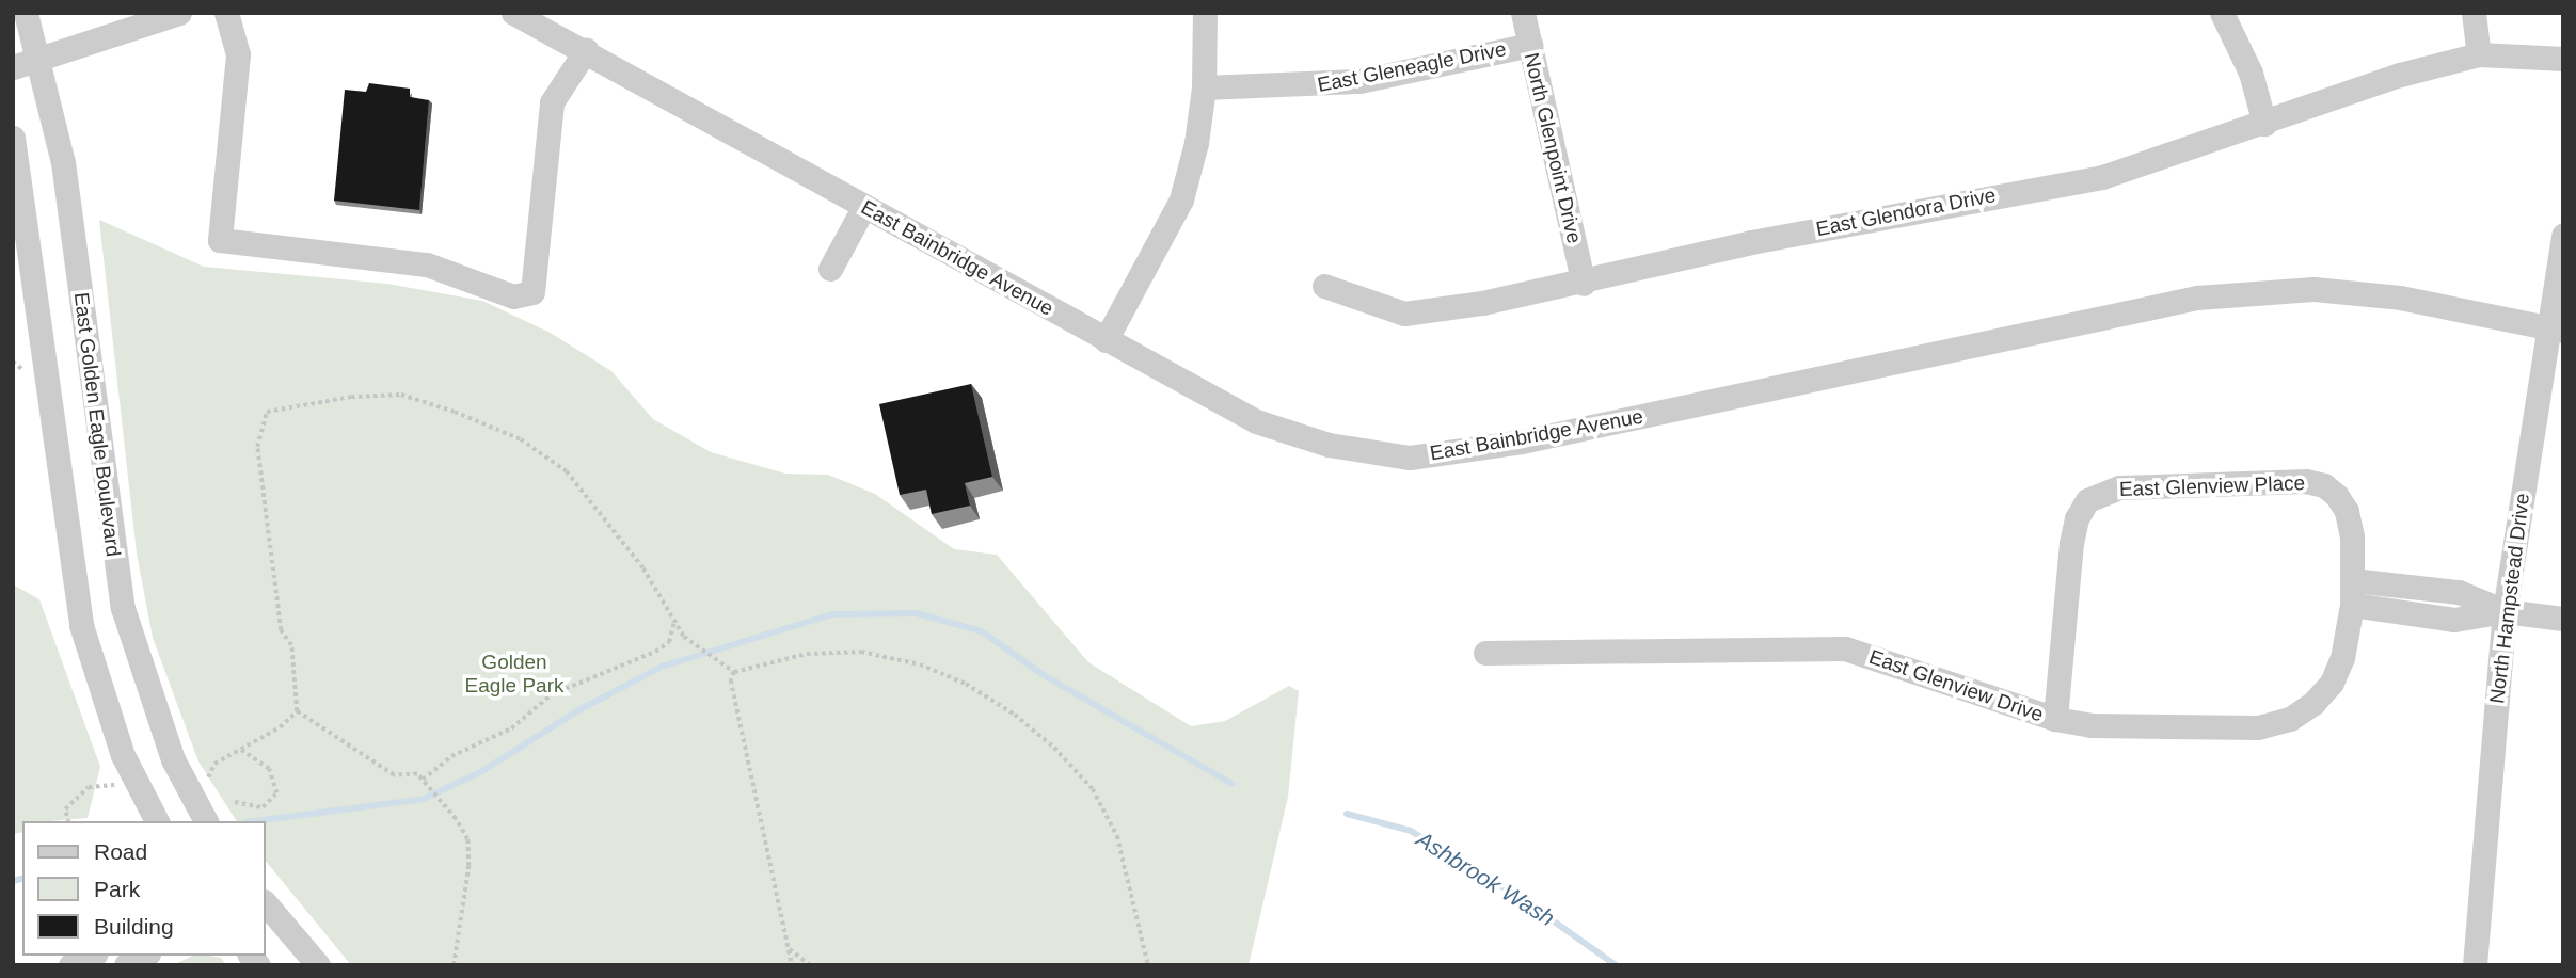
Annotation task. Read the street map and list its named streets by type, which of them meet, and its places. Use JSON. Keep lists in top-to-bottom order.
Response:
{
  "streets": {
    "street": [
      "East Gleneagle Drive",
      "North Glenpoint Drive",
      "East Glendora Drive",
      "East Bainbridge Avenue",
      "East Golden Eagle Boulevard",
      "East Glenview Place",
      "North Hampstead Drive",
      "East Glenview Drive"
    ]
  },
  "crossings": [
    ["East Gleneagle Drive", "North Glenpoint Drive"],
    ["North Glenpoint Drive", "East Glendora Drive"],
    ["East Bainbridge Avenue", "North Hampstead Drive"],
    ["East Glenview Place", "East Glenview Drive"]
  ],
  "water": ["Ashbrook Wash"],
  "parks": ["Golden Eagle Park"],
  "legend": ["Road", "Park", "Building"]
}
